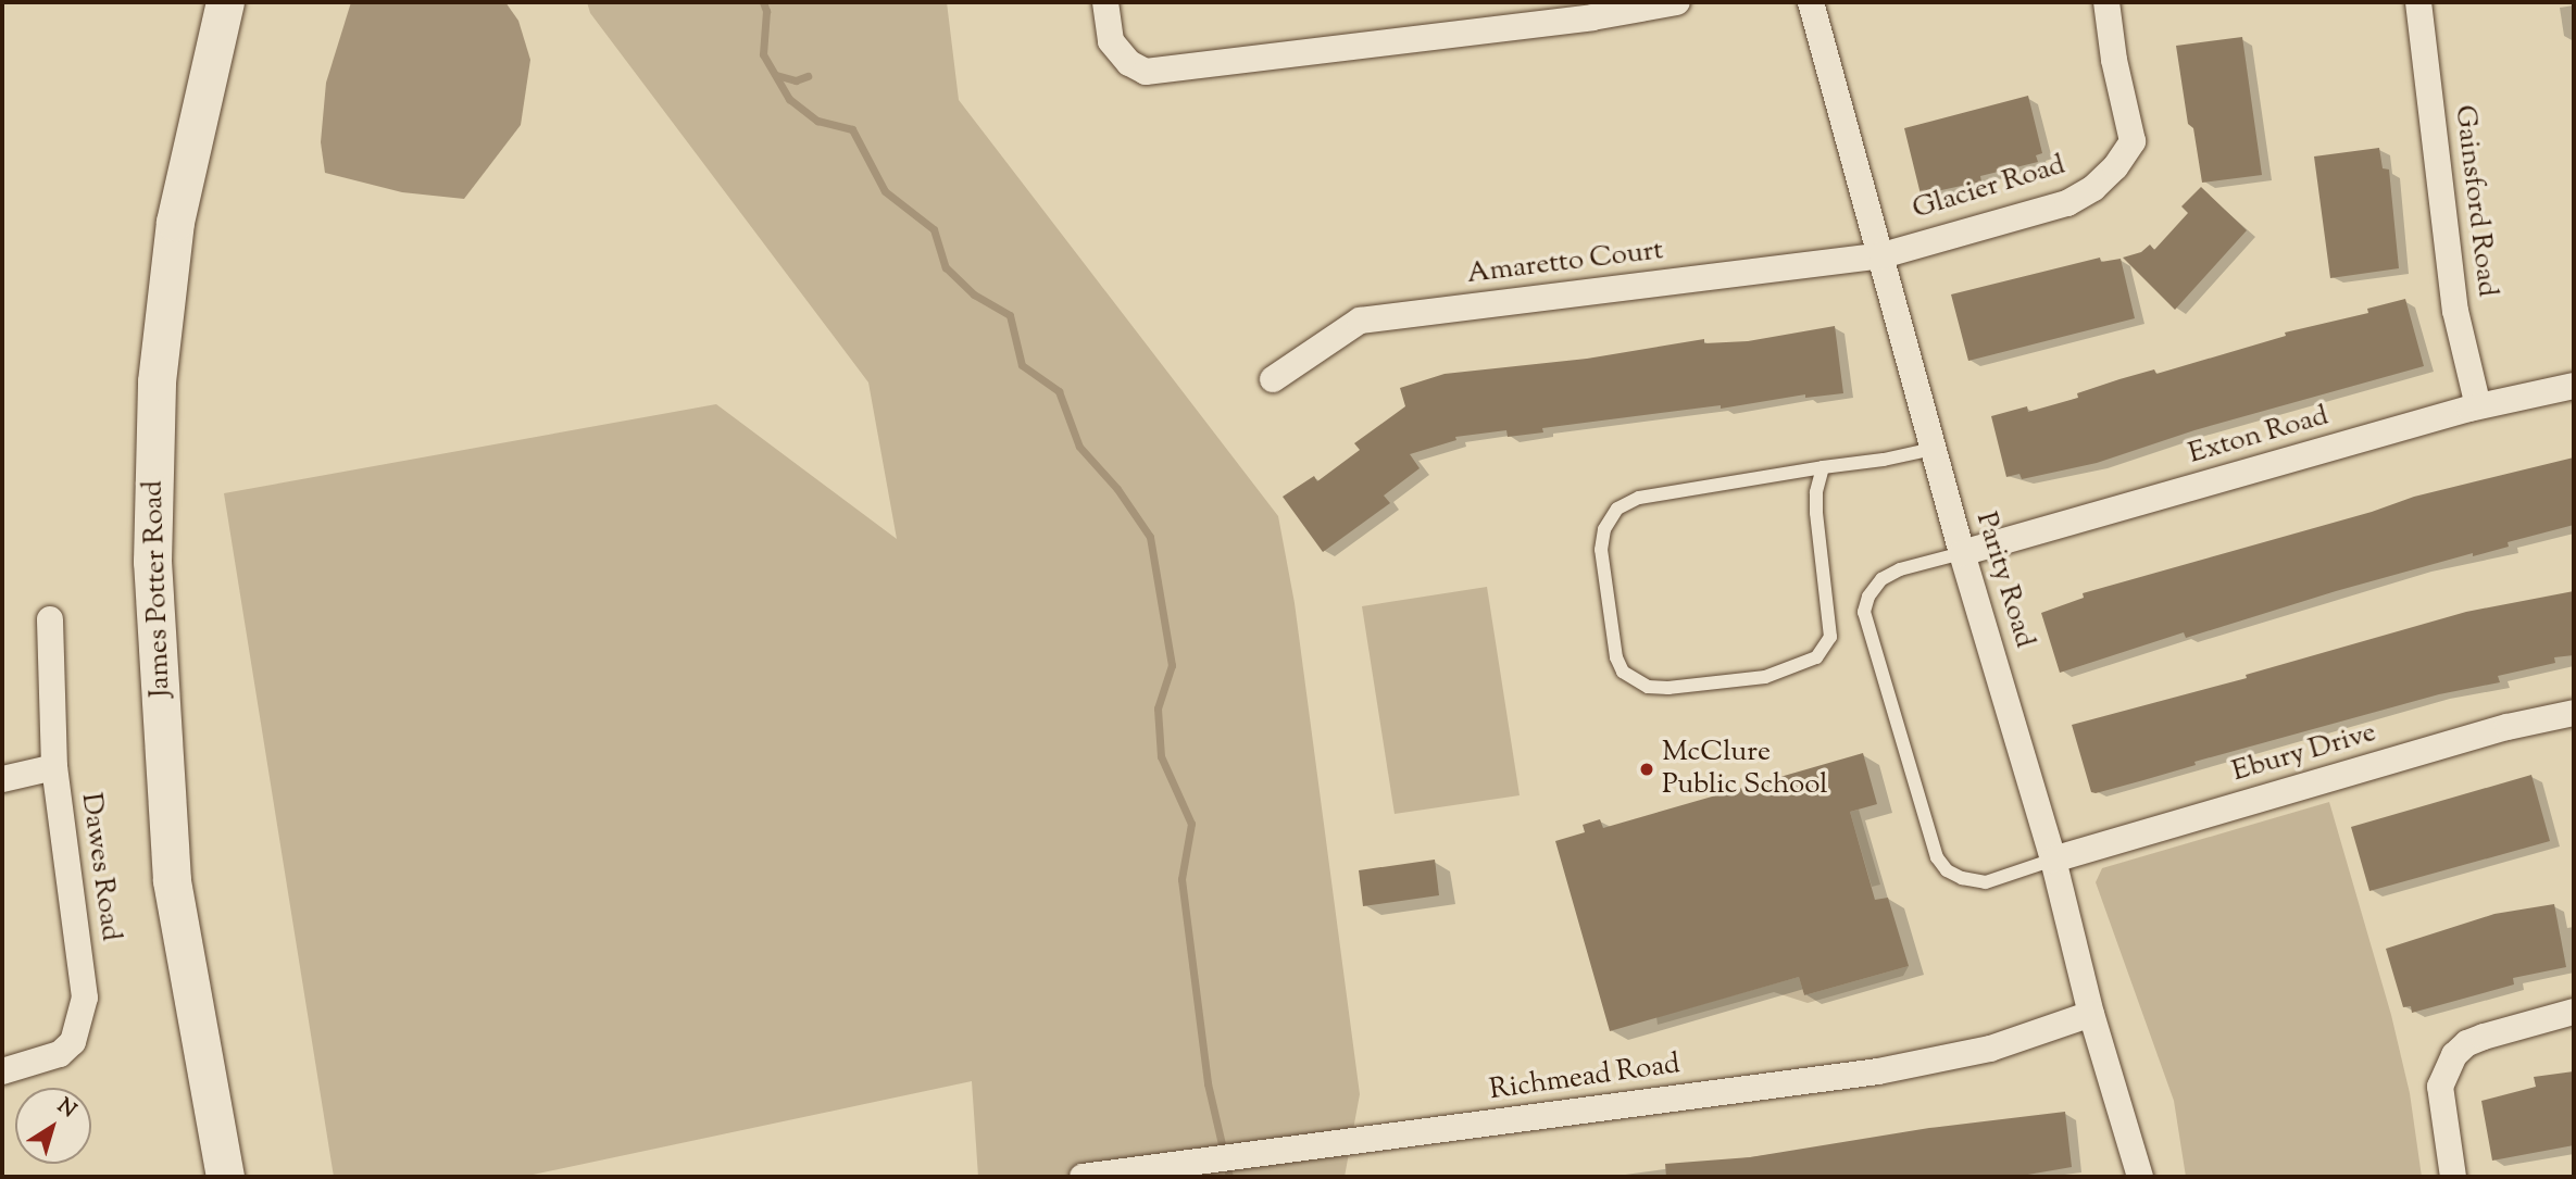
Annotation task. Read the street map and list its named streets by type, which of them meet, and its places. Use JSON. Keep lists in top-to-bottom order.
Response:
{
  "streets": {
    "main road": ["James Potter Road"],
    "street": [
      "Glacier Road",
      "Gainsford Road",
      "Amaretto Court",
      "Exton Road",
      "Parity Road",
      "Ebury Drive",
      "Dawes Road",
      "Richmead Road"
    ]
  },
  "crossings": [
    ["Glacier Road", "Amaretto Court"],
    ["Glacier Road", "Parity Road"],
    ["Gainsford Road", "Exton Road"],
    ["Amaretto Court", "Parity Road"],
    ["Exton Road", "Parity Road"],
    ["Parity Road", "Ebury Drive"],
    ["Parity Road", "Richmead Road"]
  ],
  "places": ["McClure Public School"],
  "north": "top right"
}
